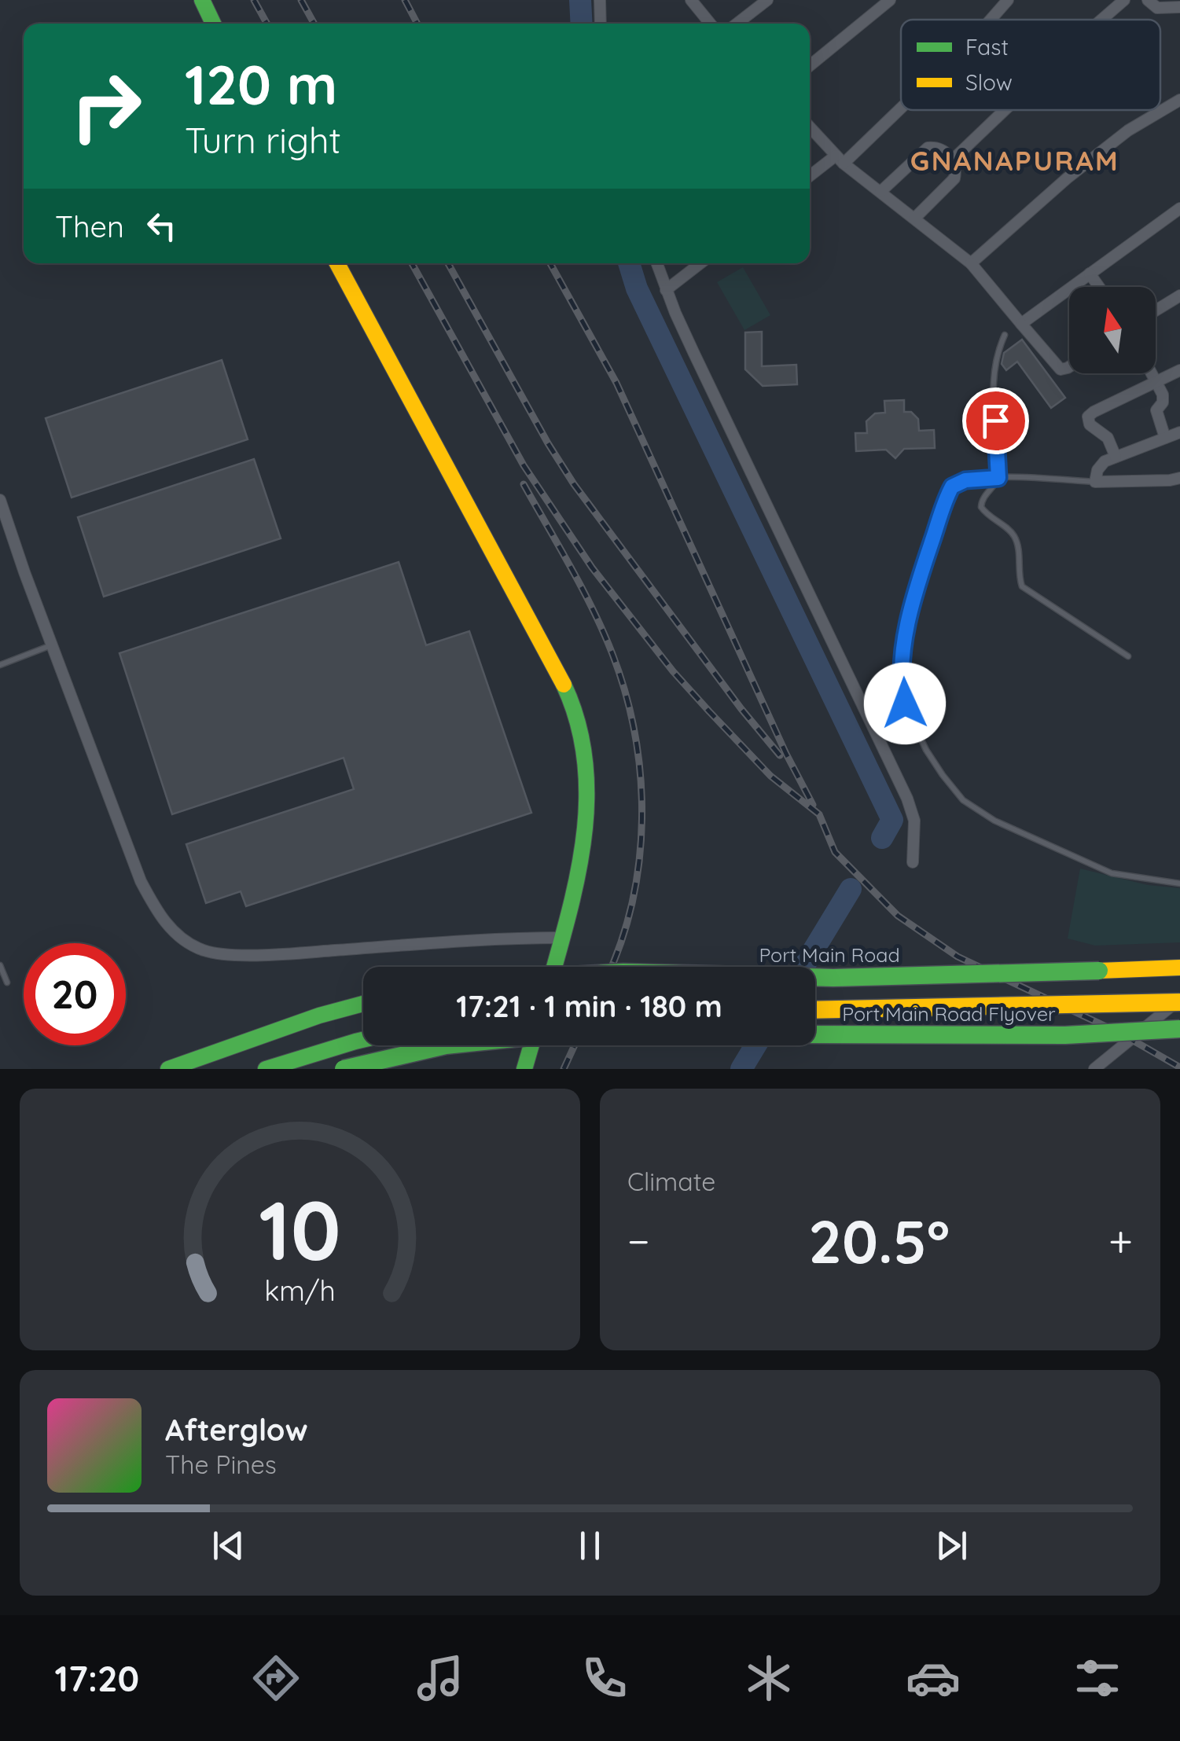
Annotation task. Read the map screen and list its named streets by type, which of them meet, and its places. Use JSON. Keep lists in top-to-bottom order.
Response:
{
  "streets": {
    "main road": ["Port Main Road", "Port Main Road Flyover"]
  },
  "districts": ["GNANAPURAM"],
  "legend": ["Fast", "Slow"],
  "north": "top",
  "page": {
    "turn": ["120 m", "Turn right"],
    "then": "Then",
    "limit": "20",
    "trip": "17:21 · 1 min · 180 m",
    "tile": "Climate",
    "heat": ["−", "20.5°", "+"],
    "song": ["Afterglow", "The Pines"],
    "tabs": "17:20",
    "gauge": ["10", "km/h"]
  }
}
